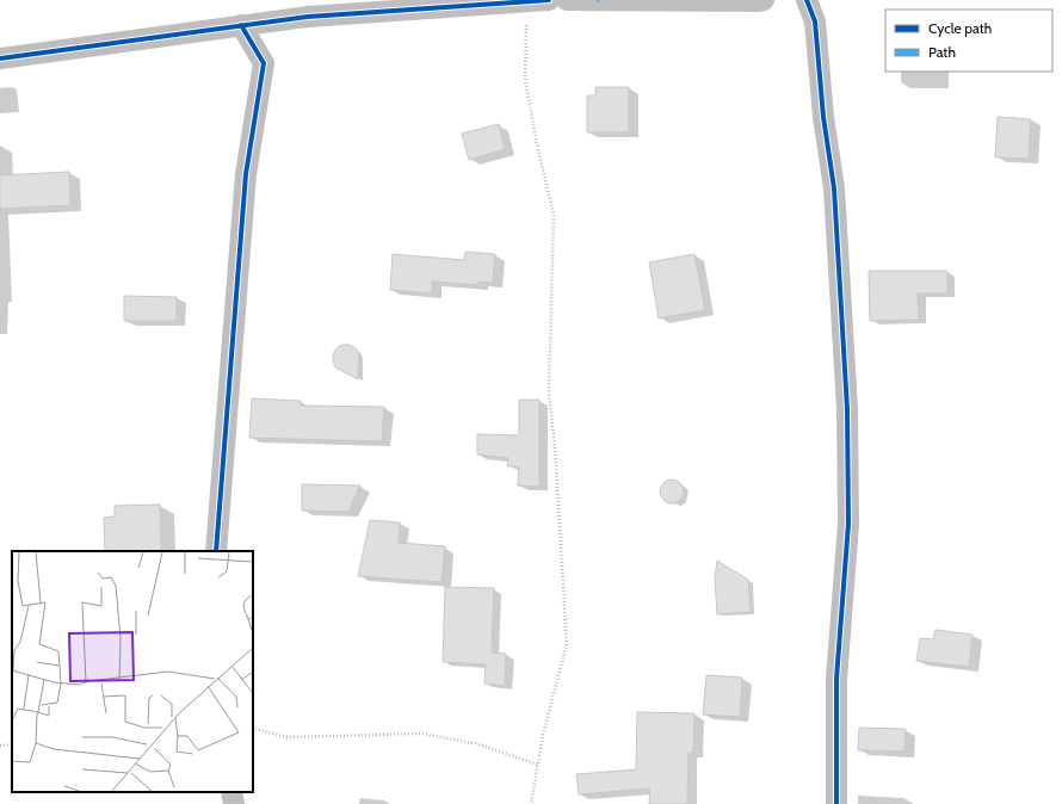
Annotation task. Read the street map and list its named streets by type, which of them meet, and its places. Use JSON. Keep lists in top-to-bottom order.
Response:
{
  "legend": ["Cycle path", "Path"]
}
